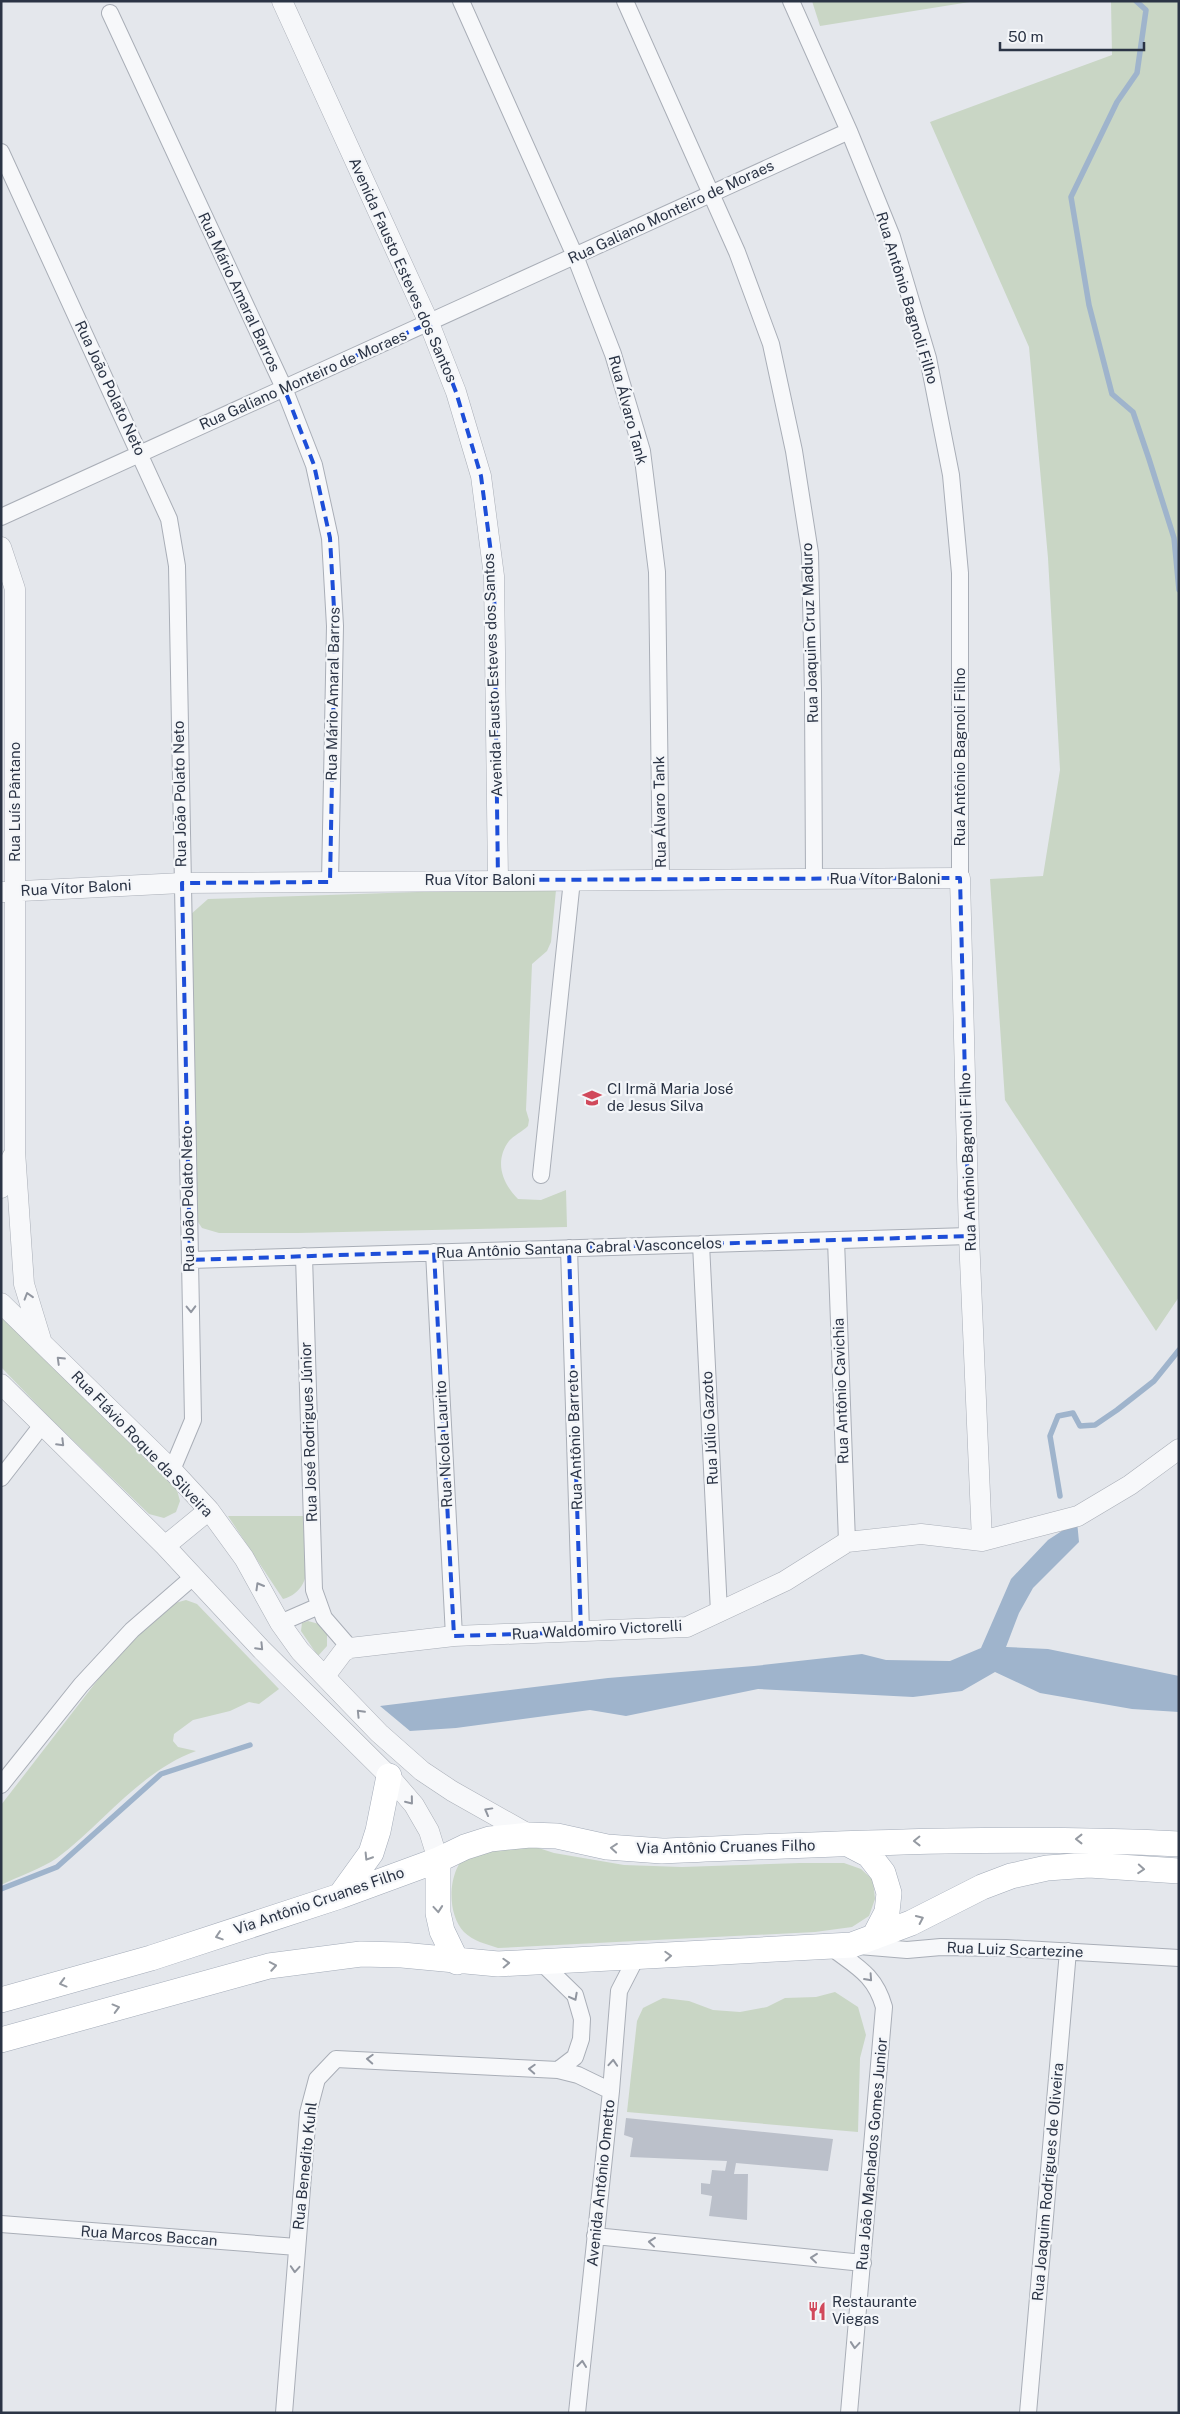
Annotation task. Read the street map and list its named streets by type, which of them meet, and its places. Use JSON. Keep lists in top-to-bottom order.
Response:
{
  "streets": {
    "main road": ["Via Antônio Cruanes Filho"],
    "street": [
      "Rua Galiano Monteiro de Moraes",
      "Avenida Fausto Esteves dos Santos",
      "Rua Mário Amaral Barros",
      "Rua Antônio Bagnoli Filho",
      "Rua João Polato Neto",
      "Rua Álvaro Tank",
      "Rua Joaquim Cruz Maduro",
      "Rua Luís Pântano",
      "Rua Vítor Baloni",
      "Rua Antônio Santana Cabral Vasconcelos",
      "Rua Antônio Cavichia",
      "Rua Júlio Gazoto",
      "Rua José Rodrigues Júnior",
      "Rua Antônio Barreto",
      "Rua Flávio Roque da Silveira",
      "Rua Nícola Laurito",
      "Rua Waldomiro Victorelli",
      "Rua Luiz Scartezine",
      "Rua João Machados Gomes Junior",
      "Rua Benedito Kuhl",
      "Rua Joaquim Rodrigues de Oliveira",
      "Avenida Antônio Ometto",
      "Rua Marcos Baccan"
    ]
  },
  "crossings": [
    ["Rua Galiano Monteiro de Moraes", "Avenida Fausto Esteves dos Santos"],
    ["Rua Galiano Monteiro de Moraes", "Rua Mário Amaral Barros"],
    ["Rua Galiano Monteiro de Moraes", "Rua Antônio Bagnoli Filho"],
    ["Rua Galiano Monteiro de Moraes", "Rua João Polato Neto"],
    ["Rua Galiano Monteiro de Moraes", "Rua Álvaro Tank"],
    ["Rua Galiano Monteiro de Moraes", "Rua Joaquim Cruz Maduro"],
    ["Avenida Fausto Esteves dos Santos", "Rua Vítor Baloni"],
    ["Rua Mário Amaral Barros", "Rua Vítor Baloni"],
    ["Rua Antônio Bagnoli Filho", "Rua Vítor Baloni"],
    ["Rua Antônio Bagnoli Filho", "Rua Antônio Santana Cabral Vasconcelos"],
    ["Rua Antônio Bagnoli Filho", "Rua Waldomiro Victorelli"],
    ["Rua João Polato Neto", "Rua Vítor Baloni"],
    ["Rua João Polato Neto", "Rua Antônio Santana Cabral Vasconcelos"],
    ["Rua João Polato Neto", "Rua Flávio Roque da Silveira"],
    ["Rua Álvaro Tank", "Rua Vítor Baloni"],
    ["Rua Joaquim Cruz Maduro", "Rua Vítor Baloni"],
    ["Rua Luís Pântano", "Rua Vítor Baloni"],
    ["Rua Luís Pântano", "Rua Flávio Roque da Silveira"],
    ["Rua Antônio Santana Cabral Vasconcelos", "Rua Antônio Cavichia"],
    ["Rua Antônio Santana Cabral Vasconcelos", "Rua Júlio Gazoto"],
    ["Rua Antônio Santana Cabral Vasconcelos", "Rua José Rodrigues Júnior"],
    ["Rua Antônio Santana Cabral Vasconcelos", "Rua Antônio Barreto"],
    ["Rua Antônio Santana Cabral Vasconcelos", "Rua Nícola Laurito"],
    ["Rua Antônio Cavichia", "Rua Waldomiro Victorelli"],
    ["Rua Júlio Gazoto", "Rua Waldomiro Victorelli"],
    ["Rua José Rodrigues Júnior", "Rua Waldomiro Victorelli"],
    ["Rua Antônio Barreto", "Rua Waldomiro Victorelli"],
    ["Rua Flávio Roque da Silveira", "Via Antônio Cruanes Filho"],
    ["Rua Nícola Laurito", "Rua Waldomiro Victorelli"],
    ["Rua Luiz Scartezine", "Rua João Machados Gomes Junior"],
    ["Rua Luiz Scartezine", "Rua Joaquim Rodrigues de Oliveira"],
    ["Rua Benedito Kuhl", "Avenida Antônio Ometto"],
    ["Rua Benedito Kuhl", "Rua Marcos Baccan"]
  ],
  "one_way": ["Rua João Machados Gomes Junior", "Avenida Antônio Ometto"],
  "places": {
    "school or university": ["CI Irmã Maria José de Jesus Silva"],
    "restaurant": ["Restaurante Viegas"]
  },
  "scale_bar": "50 m"
}
